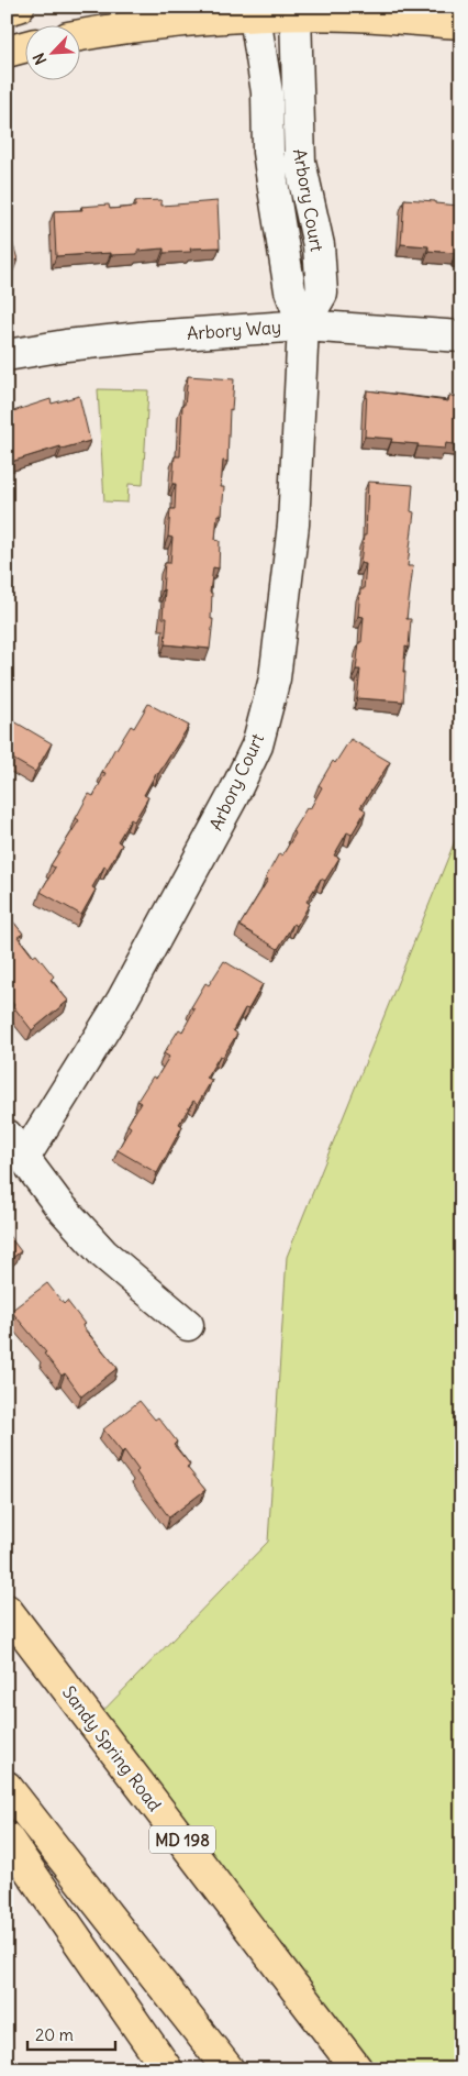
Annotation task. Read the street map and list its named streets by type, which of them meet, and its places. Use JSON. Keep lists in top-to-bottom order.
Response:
{
  "streets": {
    "main road": ["Sandy Spring Road", "MD 198"],
    "street": ["Arbory Court", "Arbory Way"]
  },
  "crossings": [
    ["Arbory Court", "Arbory Way"]
  ],
  "scale_bar": "20 m",
  "north": "bottom left"
}
